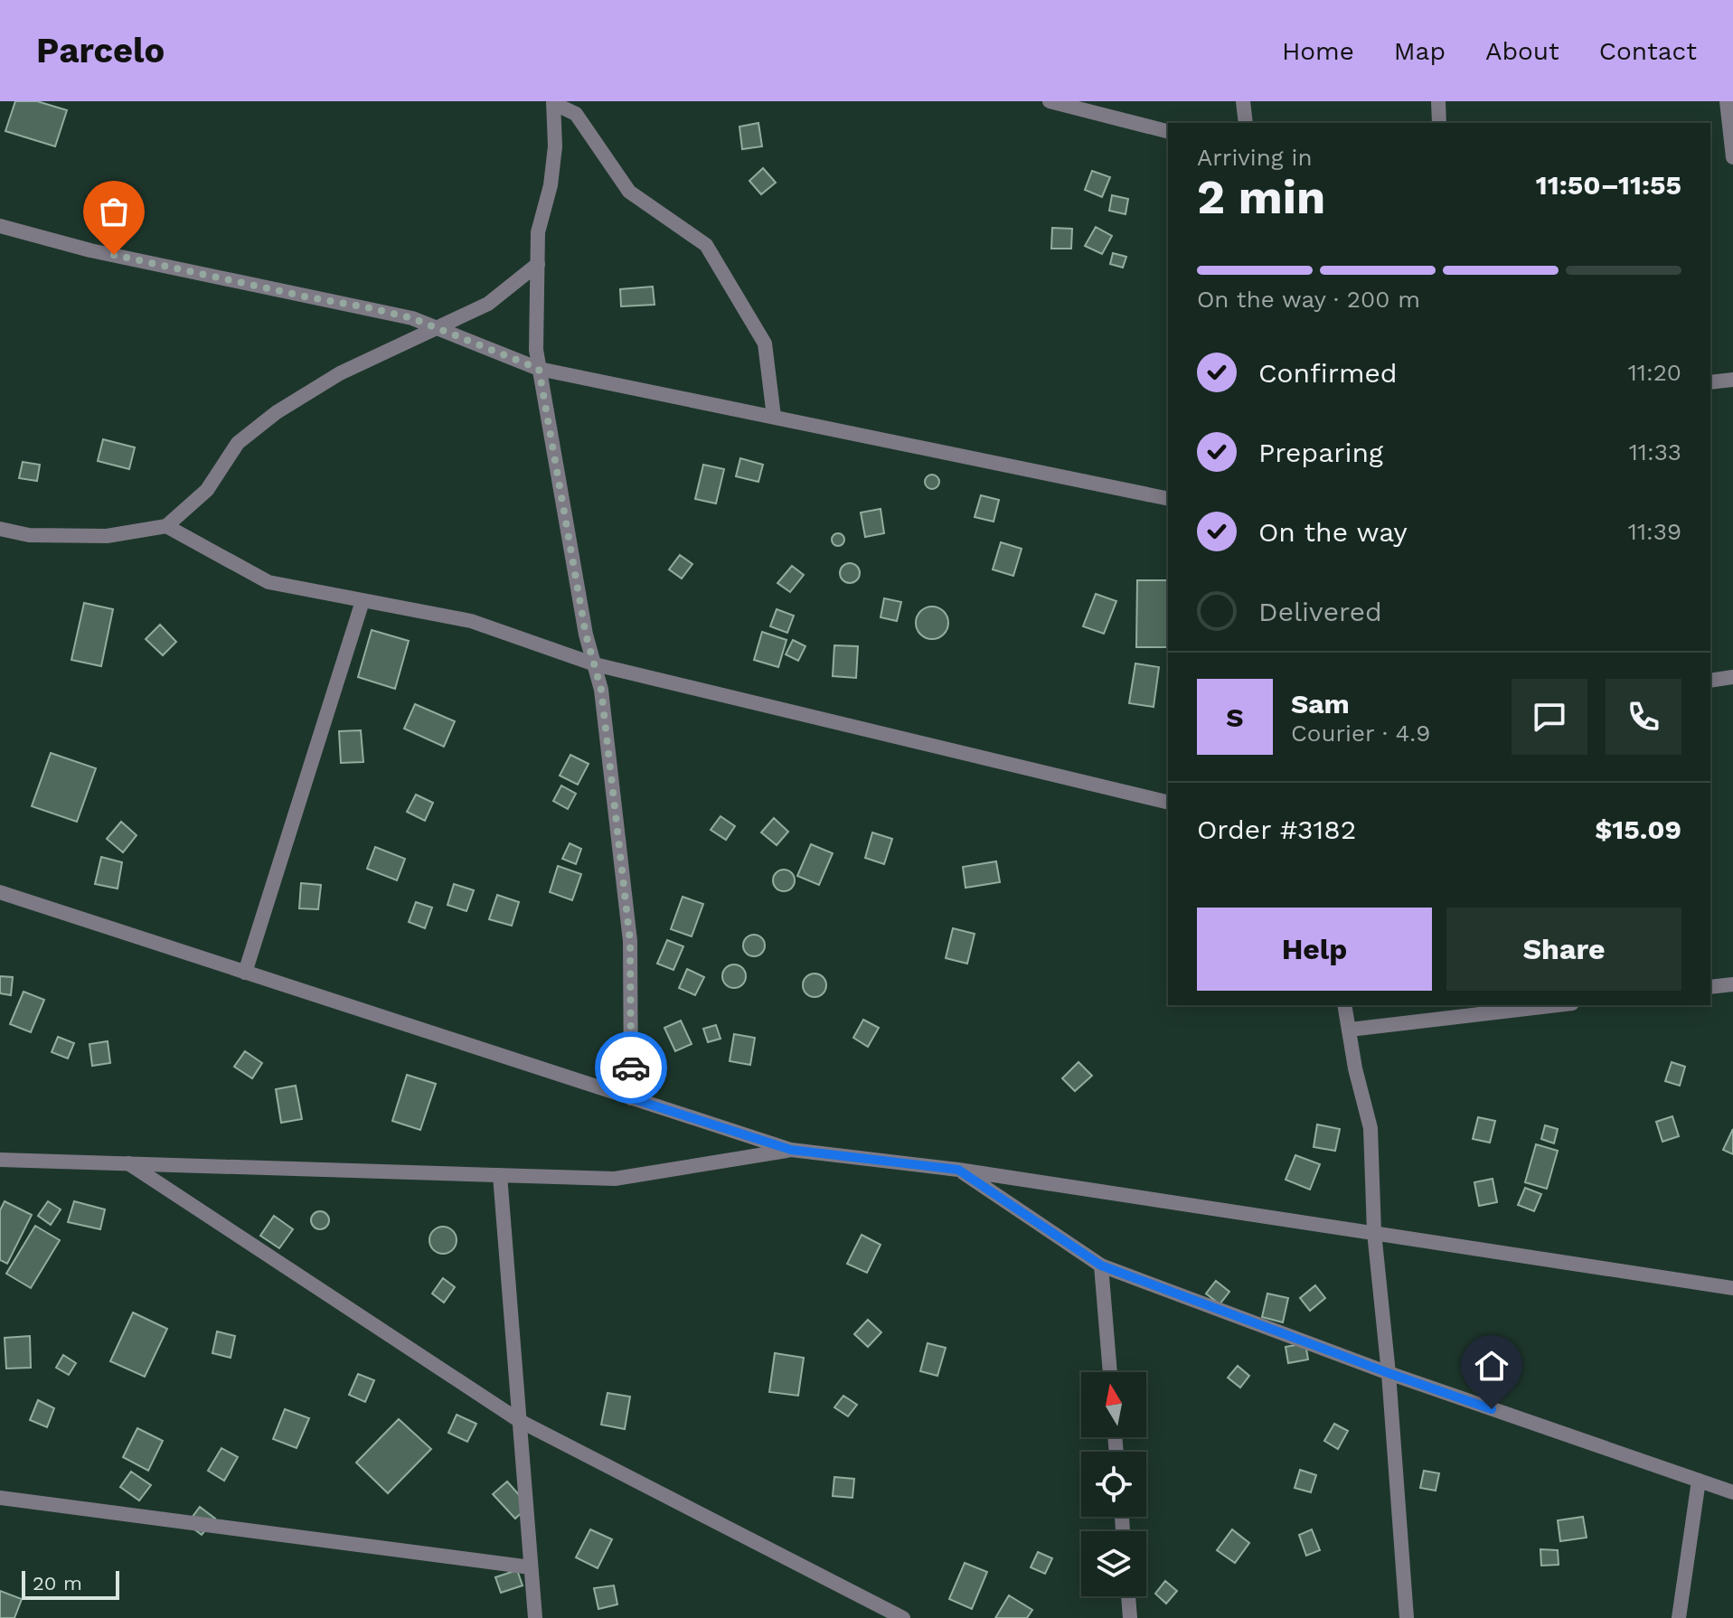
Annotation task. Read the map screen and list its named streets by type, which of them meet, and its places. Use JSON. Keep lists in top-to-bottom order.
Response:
{
  "scale_bar": "20 m",
  "north": "top",
  "page": {
    "header": "Parcelo",
    "nav": [
      "Home",
      "Map",
      "About",
      "Contact"
    ],
    "heading": ["2 min", "Arriving in", "11:50–11:55"],
    "panel": [
      "Sam",
      "Courier · 4.9",
      "Order #3182",
      "$15.09"
    ],
    "bar": "On the way · 200 m",
    "list": [
      ["Confirmed", "11:20"],
      ["Preparing", "11:33"],
      ["On the way", "11:39"],
      "Delivered"
    ],
    "round": "S",
    "buttons": ["Help", "Share"],
    "scale": "20 m"
  }
}
